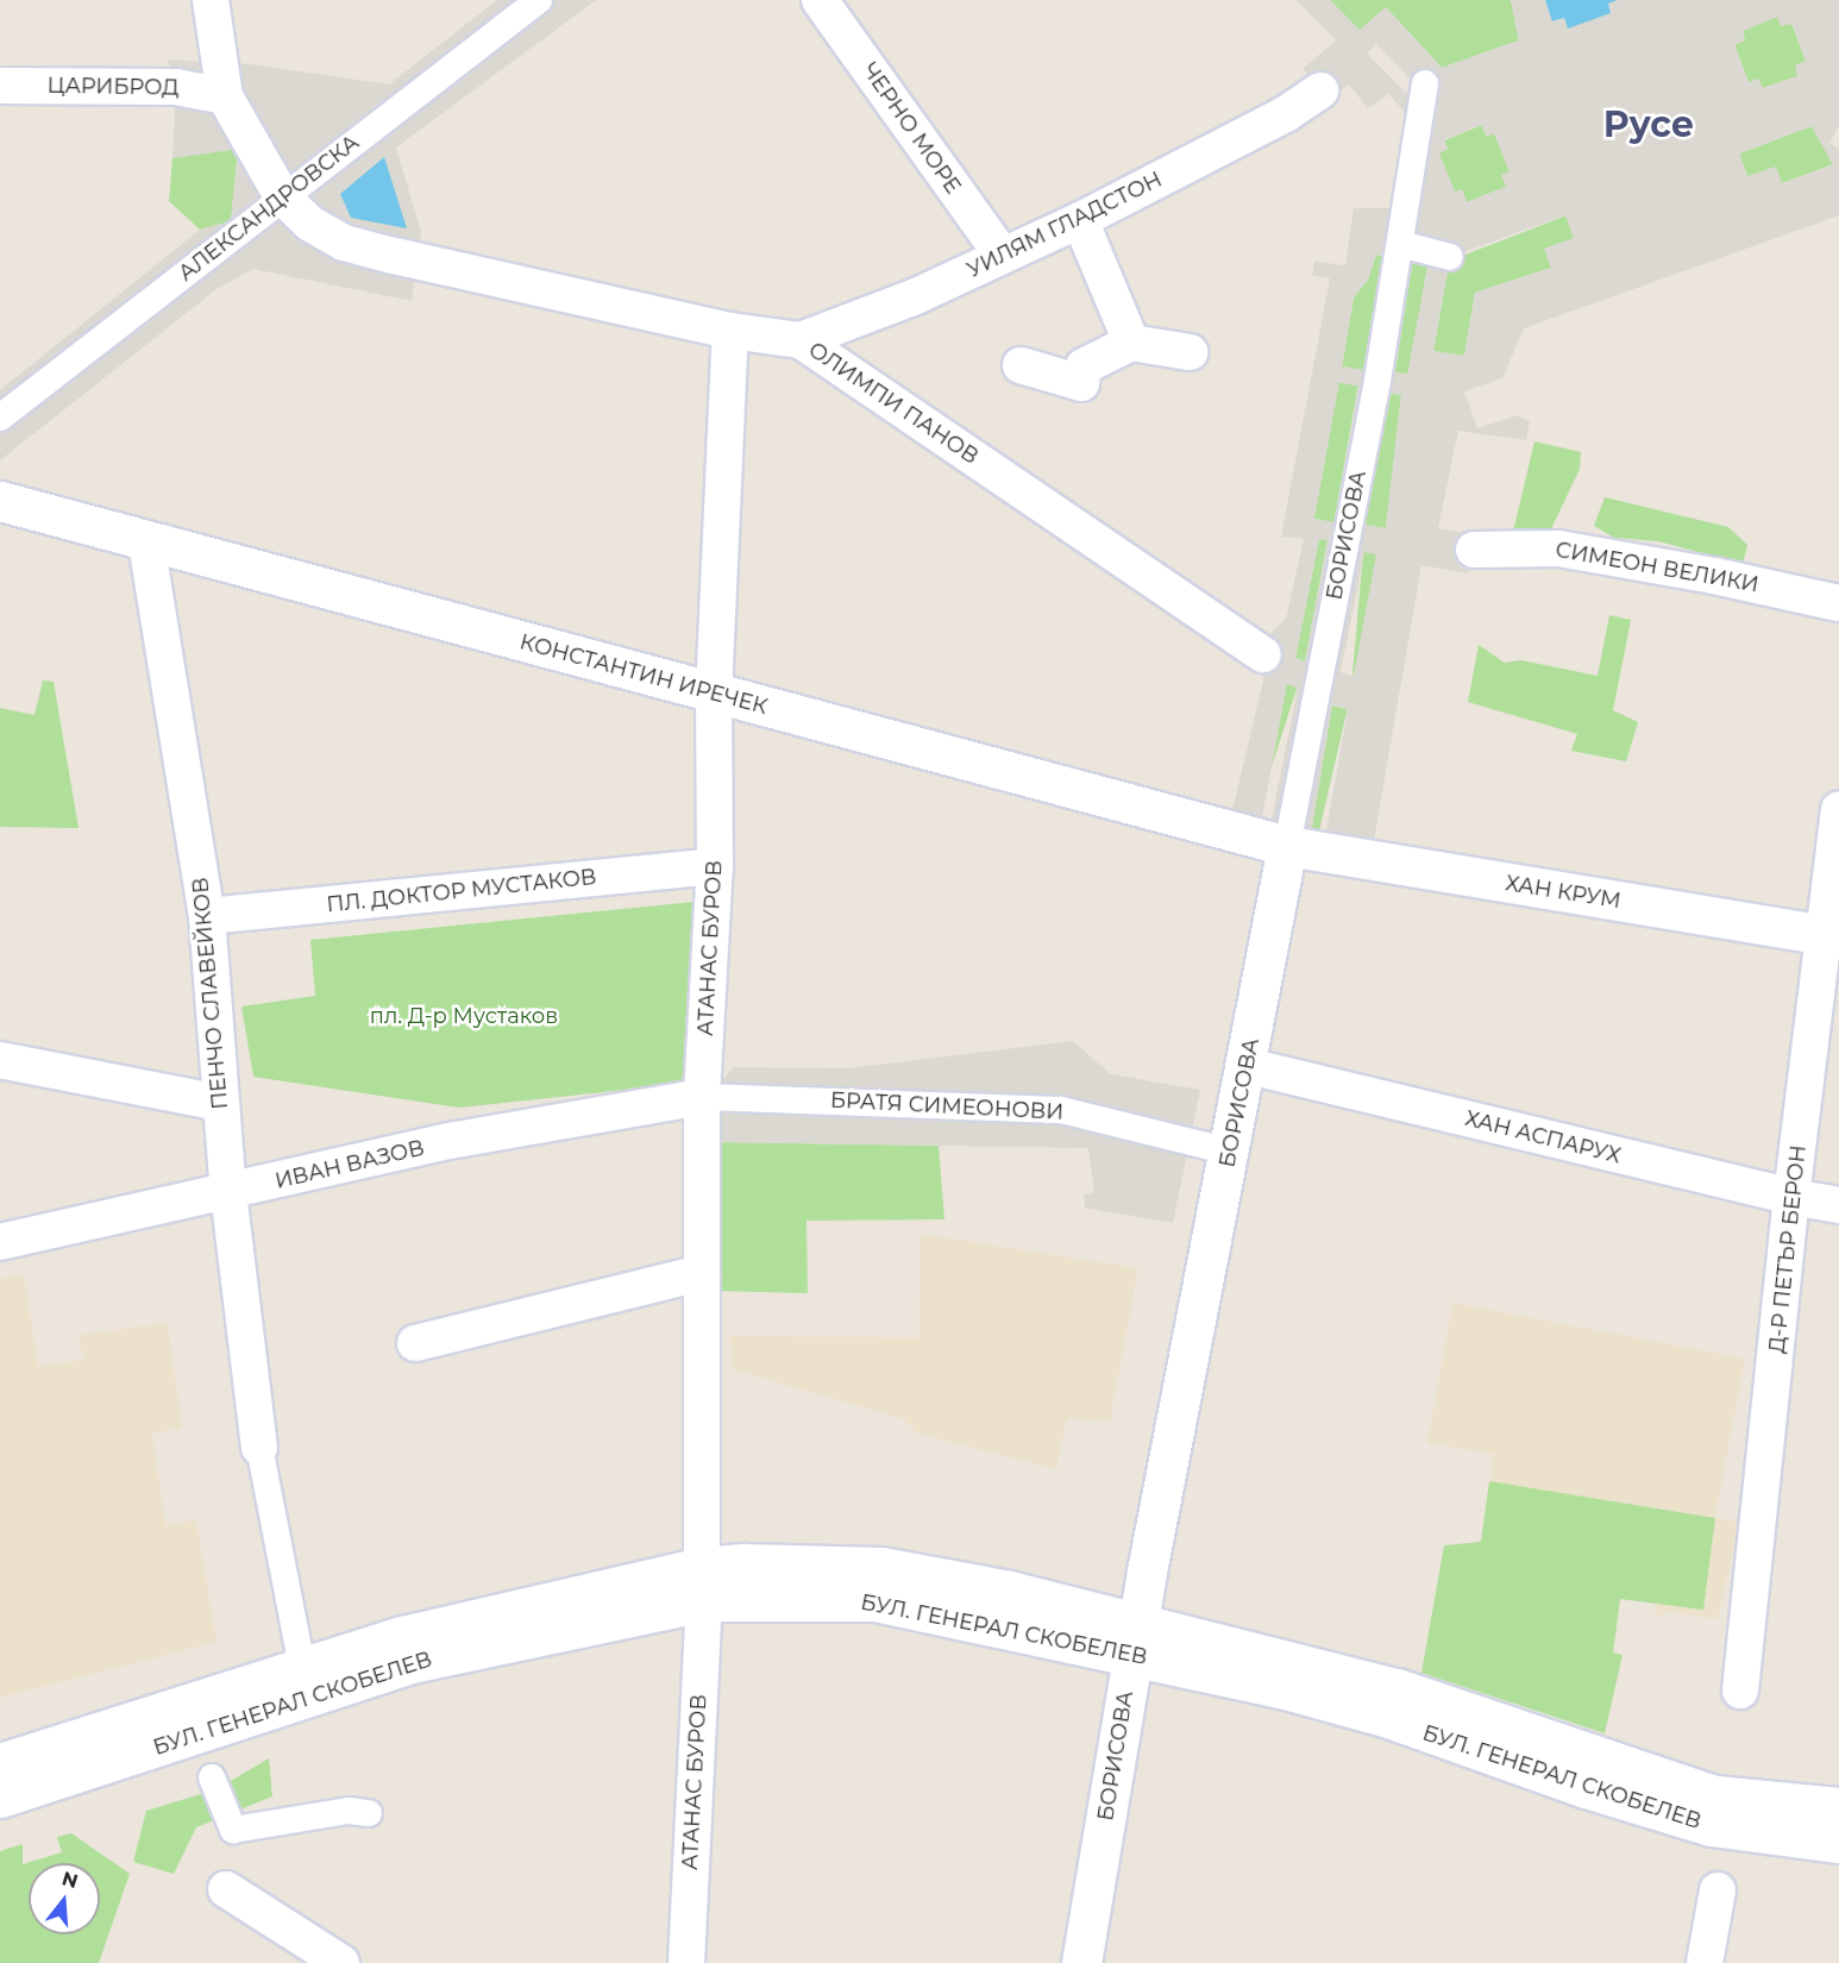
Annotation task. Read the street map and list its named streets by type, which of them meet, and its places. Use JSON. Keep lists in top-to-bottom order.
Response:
{
  "streets": {
    "main road": [
      "БОРИСОВА",
      "КОНСТАНТИН ИРЕЧЕК",
      "ХАН КРУМ",
      "БУЛ. ГЕНЕРАЛ СКОБЕЛЕВ"
    ],
    "street": [
      "ЦАРИБРОД",
      "ЧЕРНО МОРЕ",
      "АЛЕКСАНДРОВСКА",
      "УИЛЯМ ГЛАДСТОН",
      "ОЛИМПИ ПАНОВ",
      "СИМЕОН ВЕЛИКИ",
      "ПЛ. ДОКТОР МУСТАКОВ",
      "АТАНАС БУРОВ",
      "ПЕНЧО СЛАВЕЙКОВ",
      "БРАТЯ СИМЕОНОВИ",
      "ХАН АСПАРУХ",
      "ИВАН ВАЗОВ",
      "Д-Р ПЕТЪР БЕРОН"
    ]
  },
  "crossings": [
    ["ЦАРИБРОД", "ОЛИМПИ ПАНОВ"],
    ["ЧЕРНО МОРЕ", "УИЛЯМ ГЛАДСТОН"],
    ["АЛЕКСАНДРОВСКА", "ОЛИМПИ ПАНОВ"],
    ["УИЛЯМ ГЛАДСТОН", "ОЛИМПИ ПАНОВ"],
    ["ОЛИМПИ ПАНОВ", "АТАНАС БУРОВ"],
    ["БОРИСОВА", "КОНСТАНТИН ИРЕЧЕК"],
    ["БОРИСОВА", "ХАН КРУМ"],
    ["БОРИСОВА", "БРАТЯ СИМЕОНОВИ"],
    ["БОРИСОВА", "ХАН АСПАРУХ"],
    ["БОРИСОВА", "БУЛ. ГЕНЕРАЛ СКОБЕЛЕВ"],
    ["КОНСТАНТИН ИРЕЧЕК", "ХАН КРУМ"],
    ["КОНСТАНТИН ИРЕЧЕК", "АТАНАС БУРОВ"],
    ["КОНСТАНТИН ИРЕЧЕК", "ПЕНЧО СЛАВЕЙКОВ"],
    ["ПЛ. ДОКТОР МУСТАКОВ", "АТАНАС БУРОВ"],
    ["ПЛ. ДОКТОР МУСТАКОВ", "ПЕНЧО СЛАВЕЙКОВ"],
    ["ХАН КРУМ", "Д-Р ПЕТЪР БЕРОН"],
    ["АТАНАС БУРОВ", "БРАТЯ СИМЕОНОВИ"],
    ["АТАНАС БУРОВ", "ИВАН ВАЗОВ"],
    ["АТАНАС БУРОВ", "БУЛ. ГЕНЕРАЛ СКОБЕЛЕВ"],
    ["ПЕНЧО СЛАВЕЙКОВ", "ИВАН ВАЗОВ"],
    ["БРАТЯ СИМЕОНОВИ", "ИВАН ВАЗОВ"],
    ["ХАН АСПАРУХ", "Д-Р ПЕТЪР БЕРОН"]
  ],
  "districts": ["Русе"],
  "parks": ["пл. Д-р Мустаков"],
  "north": "top"
}
